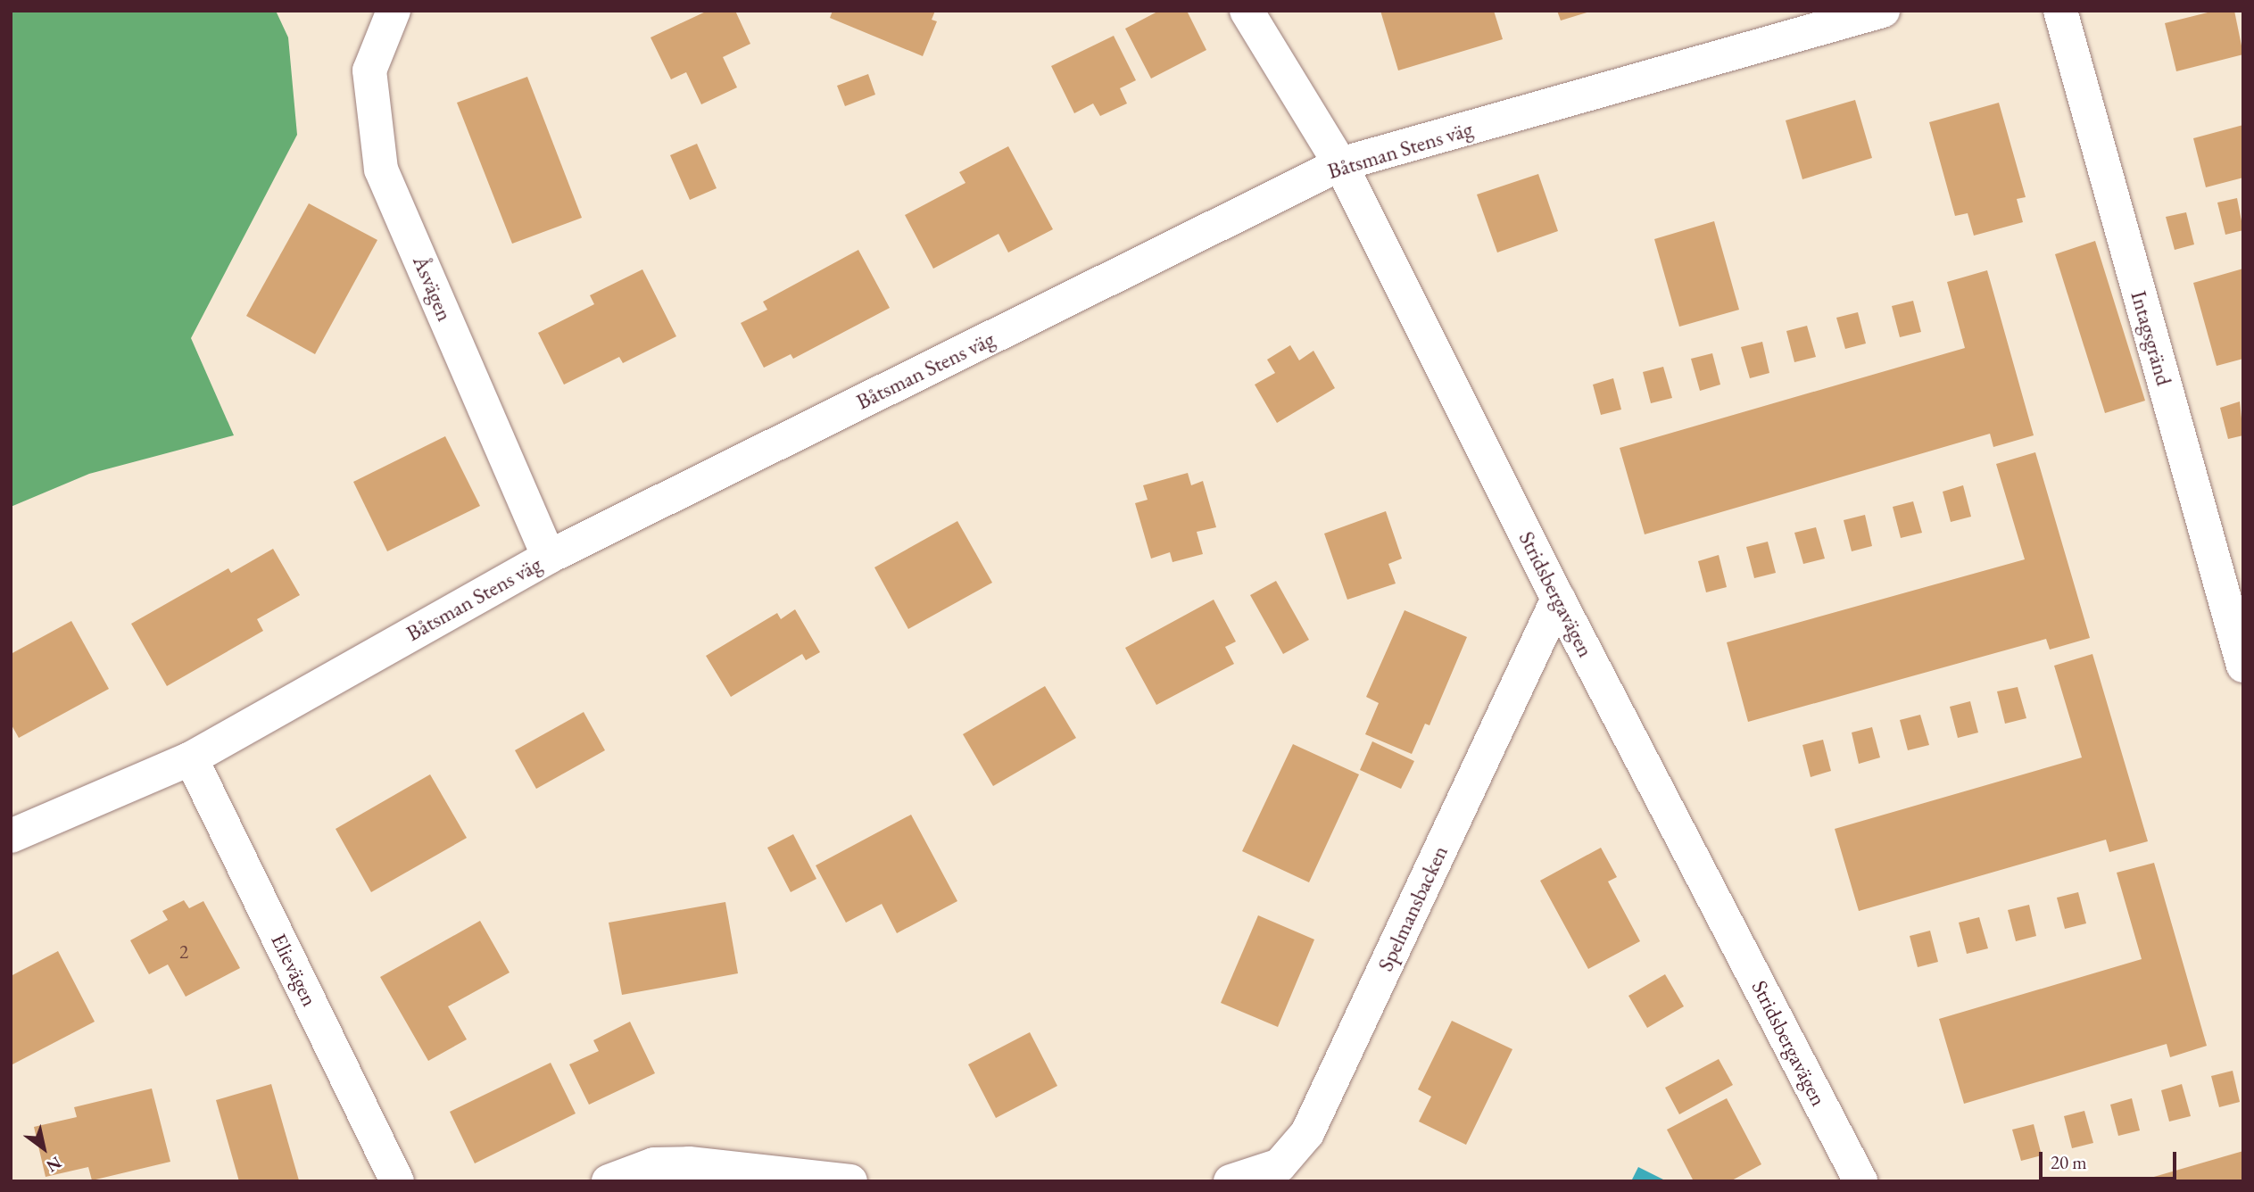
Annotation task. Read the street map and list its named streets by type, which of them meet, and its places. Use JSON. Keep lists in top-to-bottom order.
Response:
{
  "streets": {
    "street": [
      "Båtsman Stens väg",
      "Åsvägen",
      "Intagsgränd",
      "Stridsbergavägen",
      "Spelmansbacken",
      "Elievägen"
    ]
  },
  "crossings": [
    ["Båtsman Stens väg", "Åsvägen"],
    ["Båtsman Stens väg", "Stridsbergavägen"],
    ["Båtsman Stens väg", "Elievägen"],
    ["Stridsbergavägen", "Spelmansbacken"]
  ],
  "house_numbers": ["2"],
  "scale_bar": "20 m",
  "north": "bottom right"
}
